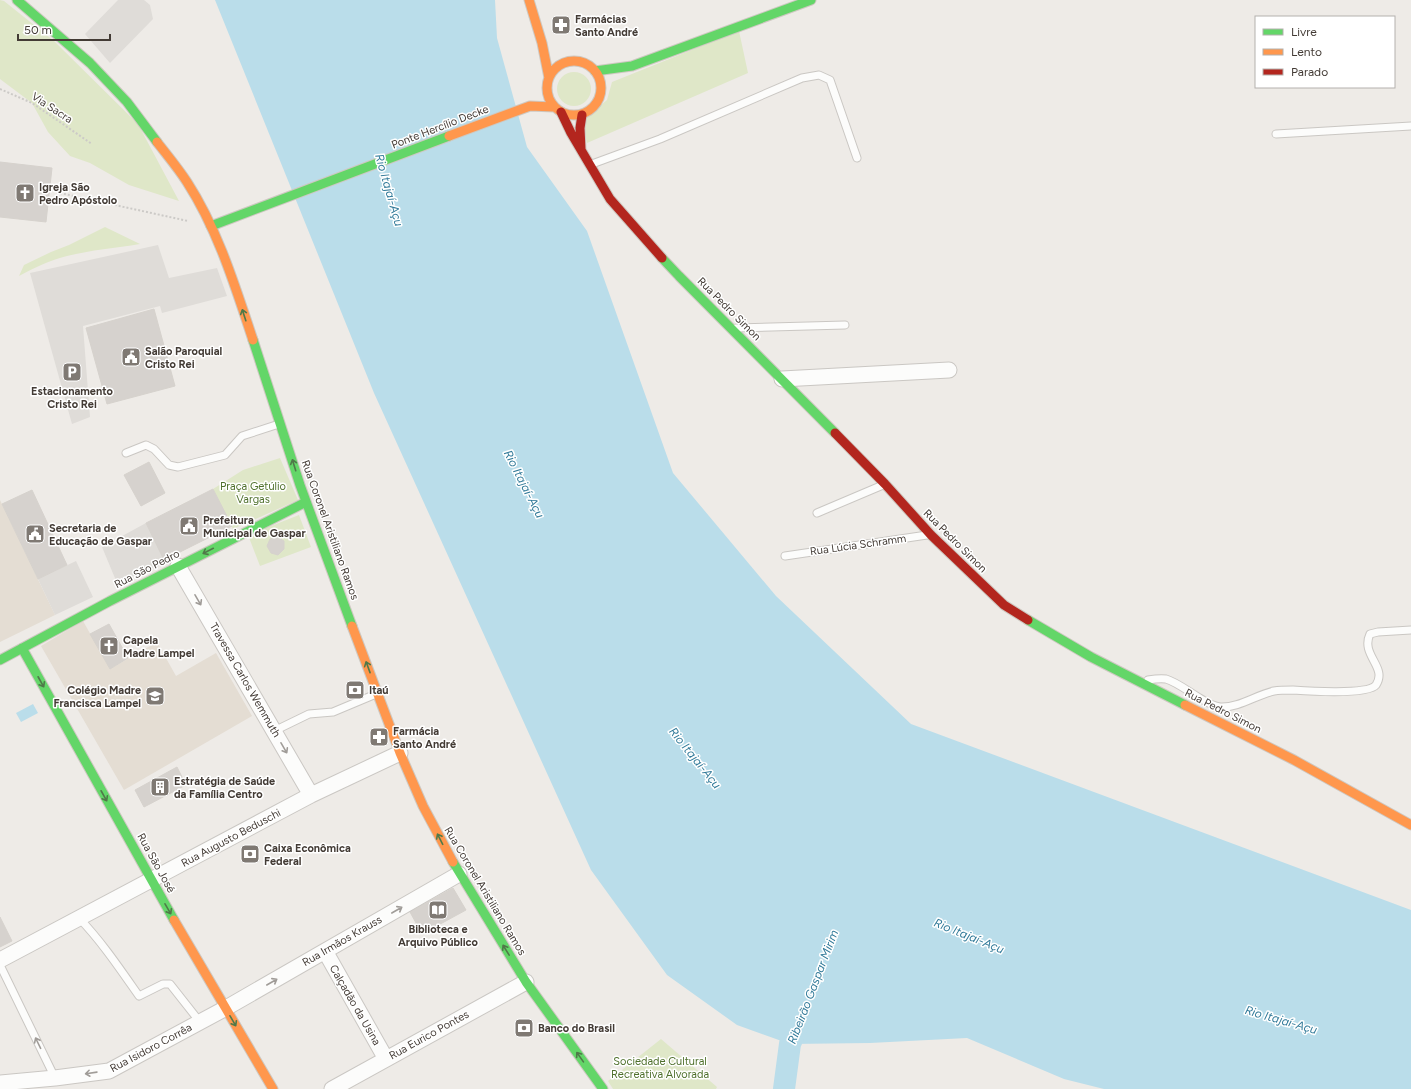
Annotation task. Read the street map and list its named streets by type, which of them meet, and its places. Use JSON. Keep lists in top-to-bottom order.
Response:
{
  "streets": {
    "street": [
      "Ponte Hercílio Decke",
      "Rua Pedro Simon",
      "Rua Coronel Aristiliano Ramos",
      "Rua São Pedro",
      "Travessa Carlos Wemmuth",
      "Rua Augusto Beduschi",
      "Rua São José",
      "Rua Irmãos Krauss",
      "Calçadão da Usina",
      "Rua Eurico Pontes",
      "Rua Isidoro Corrêa"
    ],
    "lane": ["Rua Lúcia Schramm"],
    "path": ["Via Sacra"]
  },
  "crossings": [
    ["Ponte Hercílio Decke", "Rua Coronel Aristiliano Ramos"],
    ["Rua Pedro Simon", "Rua Lúcia Schramm"],
    ["Rua Coronel Aristiliano Ramos", "Rua São Pedro"],
    ["Rua Coronel Aristiliano Ramos", "Rua Augusto Beduschi"],
    ["Rua Coronel Aristiliano Ramos", "Rua Irmãos Krauss"],
    ["Rua Coronel Aristiliano Ramos", "Rua Eurico Pontes"],
    ["Rua São Pedro", "Travessa Carlos Wemmuth"],
    ["Rua São Pedro", "Rua São José"],
    ["Travessa Carlos Wemmuth", "Rua Augusto Beduschi"],
    ["Rua Augusto Beduschi", "Rua São José"],
    ["Rua São José", "Rua Irmãos Krauss"],
    ["Rua São José", "Rua Isidoro Corrêa"],
    ["Rua Irmãos Krauss", "Calçadão da Usina"],
    ["Rua Irmãos Krauss", "Rua Isidoro Corrêa"],
    ["Calçadão da Usina", "Rua Eurico Pontes"]
  ],
  "one_way": [
    "Rua Coronel Aristiliano Ramos",
    "Rua São Pedro",
    "Travessa Carlos Wemmuth",
    "Rua São José",
    "Rua Irmãos Krauss",
    "Rua Isidoro Corrêa"
  ],
  "water": ["Rio Itajaí-Açu", "Ribeirão Gaspar Mirim"],
  "parks": ["Praça Getúlio Vargas", "Sociedade Cultural Recreativa Alvorada"],
  "places": {
    "pharmacy": ["Farmácias Santo André", "Farmácia Santo André"],
    "church": ["Igreja São Pedro Apóstolo", "Capela Madre Lampel"],
    "public building": ["Salão Paroquial Cristo Rei", "Prefeitura Municipal de Gaspar", "Secretaria de Educação de Gaspar"],
    "parking": ["Estacionamento Cristo Rei"],
    "bank": ["Itaú", "Caixa Econômica Federal", "Banco do Brasil"],
    "school or university": ["Colégio Madre Francisca Lampel"],
    "building": ["Estratégia de Saúde da Família Centro"],
    "library": ["Biblioteca e Arquivo Público"]
  },
  "legend": ["Livre", "Lento", "Parado"],
  "scale_bar": "50 m"
}
